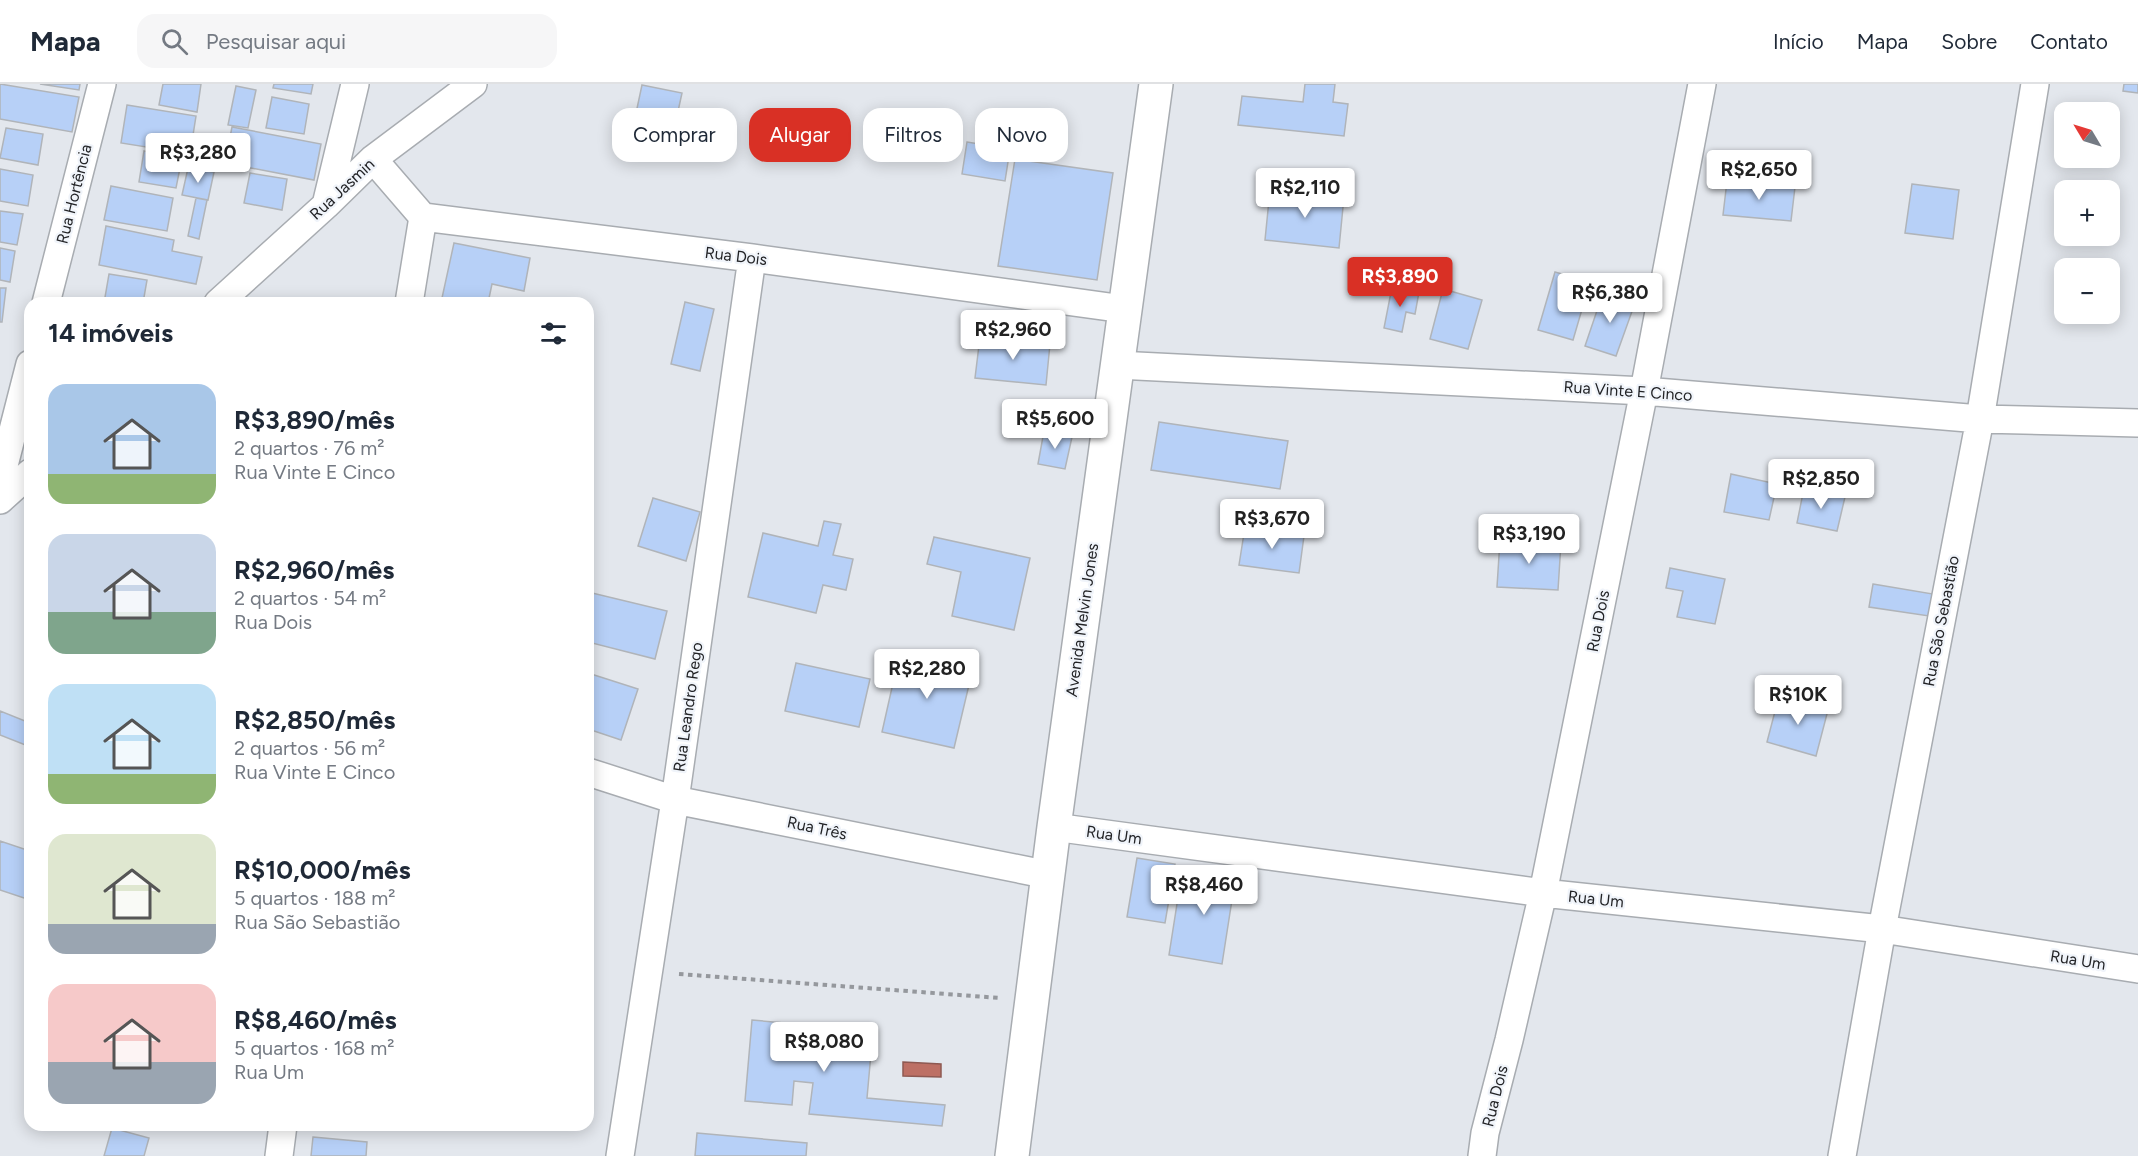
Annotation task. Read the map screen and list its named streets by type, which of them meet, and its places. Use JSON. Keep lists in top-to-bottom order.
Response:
{
  "streets": {
    "main road": ["Avenida Melvin Jones"],
    "street": [
      "Rua Jasmin",
      "Rua Hortência",
      "Rua Dois",
      "Rua Vinte E Cinco",
      "Rua São Sebastião",
      "Rua Leandro Rego",
      "Rua Três",
      "Rua Um"
    ]
  },
  "crossings": [
    ["Rua Dois", "Rua Vinte E Cinco"],
    ["Rua Dois", "Avenida Melvin Jones"],
    ["Rua Dois", "Rua Leandro Rego"],
    ["Rua Dois", "Rua Um"],
    ["Rua Vinte E Cinco", "Avenida Melvin Jones"],
    ["Rua Vinte E Cinco", "Rua São Sebastião"],
    ["Avenida Melvin Jones", "Rua Três"],
    ["Avenida Melvin Jones", "Rua Um"],
    ["Rua São Sebastião", "Rua Um"],
    ["Rua Leandro Rego", "Rua Três"]
  ],
  "north": "top left",
  "page": {
    "header": "Mapa",
    "search": "Pesquisar aqui",
    "nav": [
      "Início",
      "Mapa",
      "Sobre",
      "Contato"
    ],
    "map_buttons": ["+", "−"],
    "chip": [
      "Comprar",
      "Alugar",
      "Filtros",
      "Novo"
    ],
    "price": [
      "R$3,280",
      "R$2,650",
      "R$2,110",
      "R$3,890",
      "R$6,380",
      "R$2,960",
      "R$5,600",
      "R$2,850",
      "R$3,670",
      "R$3,190",
      "R$2,280",
      "R$10K",
      "R$8,460",
      "R$8,080"
    ],
    "heading": "14 imóveis",
    "list": [
      {
        "name": "R$3,890/mês",
        "note": "2 quartos · 76 m² · Rua Vinte E Cinco"
      },
      {
        "name": "R$2,960/mês",
        "note": "2 quartos · 54 m² · Rua Dois"
      },
      {
        "name": "R$2,850/mês",
        "note": "2 quartos · 56 m² · Rua Vinte E Cinco"
      },
      {
        "name": "R$10,000/mês",
        "note": "5 quartos · 188 m² · Rua São Sebastião"
      },
      {
        "name": "R$8,460/mês",
        "note": "5 quartos · 168 m² · Rua Um"
      }
    ]
  }
}
